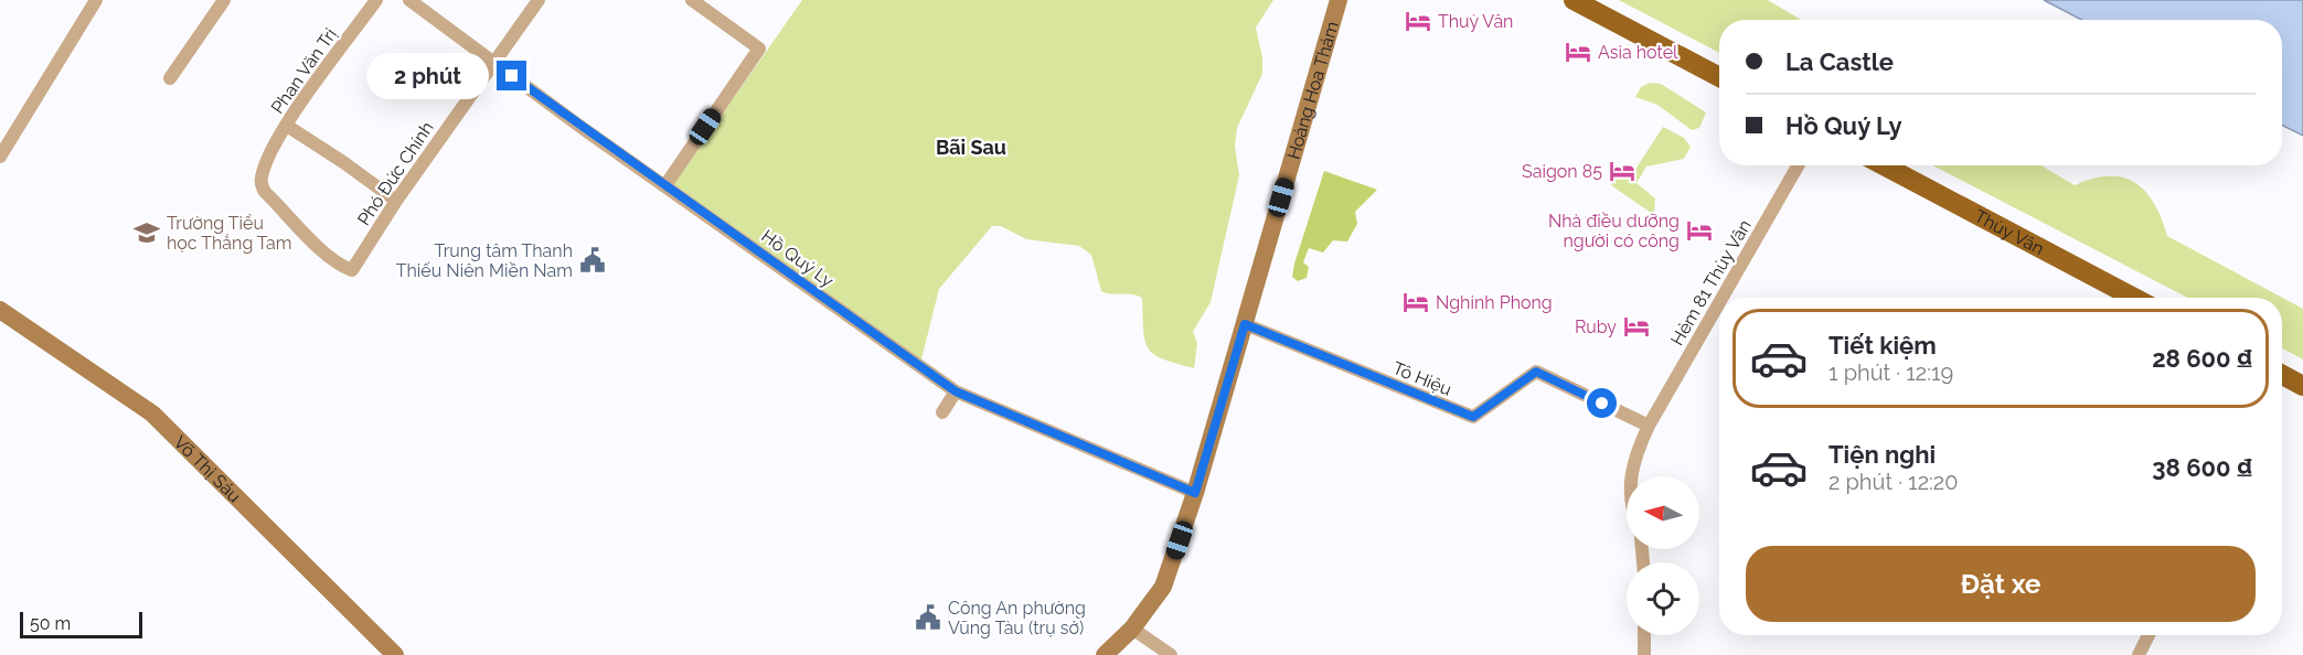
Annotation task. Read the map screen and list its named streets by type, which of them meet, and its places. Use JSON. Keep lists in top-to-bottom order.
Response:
{
  "streets": {
    "main road": ["Hoàng Hoa Thám", "Thùy Vân", "Võ Thị Sáu"],
    "street": [
      "Phan Văn Trị",
      "Phó Đức Chính",
      "Hồ Quý Ly",
      "Hẻm 81 Thùy Vân",
      "Tô Hiệu"
    ]
  },
  "crossings": [
    ["Phan Văn Trị", "Phó Đức Chính"],
    ["Hoàng Hoa Thám", "Hồ Quý Ly"],
    ["Hoàng Hoa Thám", "Tô Hiệu"],
    ["Phó Đức Chính", "Hồ Quý Ly"],
    ["Hẻm 81 Thùy Vân", "Tô Hiệu"]
  ],
  "districts": ["Bãi Sau"],
  "places": {
    "hotel": [
      "Thuỳ Vân",
      "Asia hotel",
      "Saigon 85",
      "Nhà điều dưỡng người có công",
      "Nghinh Phong",
      "Ruby"
    ],
    "school or university": ["Trường Tiểu học Thắng Tam"],
    "public building": ["Trung tâm Thanh Thiếu Niên Miền Nam", "Công An phường Vũng Tàu (trụ sở)"]
  },
  "scale_bar": "50 m",
  "north": "left",
  "page": {
    "banner": ["La Castle", "Hồ Quý Ly"],
    "bubble": "2 phút",
    "list": [
      {
        "name": "Tiết kiệm",
        "note": "1 phút · 12:19",
        "value": "28 600 ₫"
      },
      {
        "name": "Tiện nghi",
        "note": "2 phút · 12:20",
        "value": "38 600 ₫"
      }
    ],
    "buttons": "Đặt xe",
    "scale": "50 m"
  }
}
